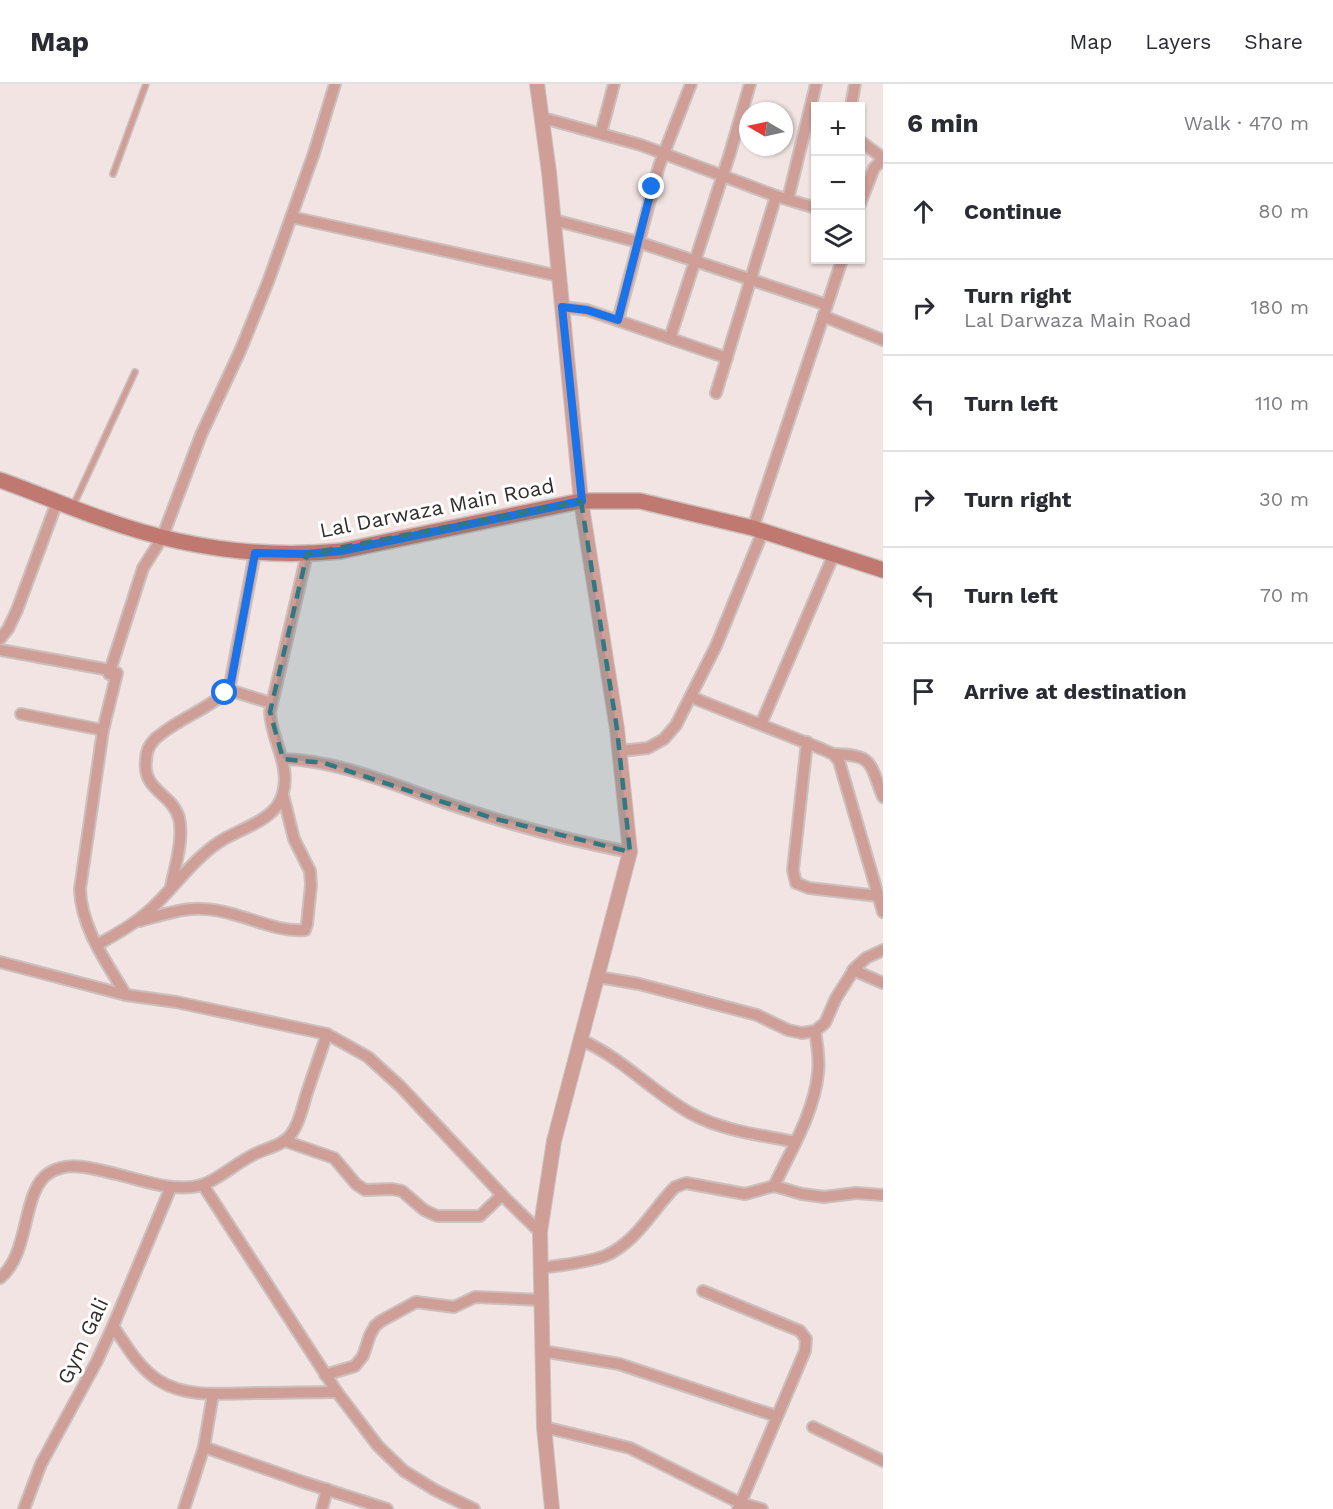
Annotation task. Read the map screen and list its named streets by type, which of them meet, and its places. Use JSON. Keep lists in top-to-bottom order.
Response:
{
  "streets": {
    "main road": ["Lal Darwaza Main Road"],
    "street": ["Gym Gali"]
  },
  "north": "left",
  "page": {
    "header": "Map",
    "nav": ["Map", "Layers", "Share"],
    "heading": ["6 min", "Walk · 470 m"],
    "map_buttons": ["+", "−"],
    "list": [
      ["Continue", "80 m"],
      ["Turn right", "Lal Darwaza Main Road", "180 m"],
      ["Turn left", "110 m"],
      ["Turn right", "30 m"],
      ["Turn left", "70 m"],
      "Arrive at destination"
    ]
  }
}
